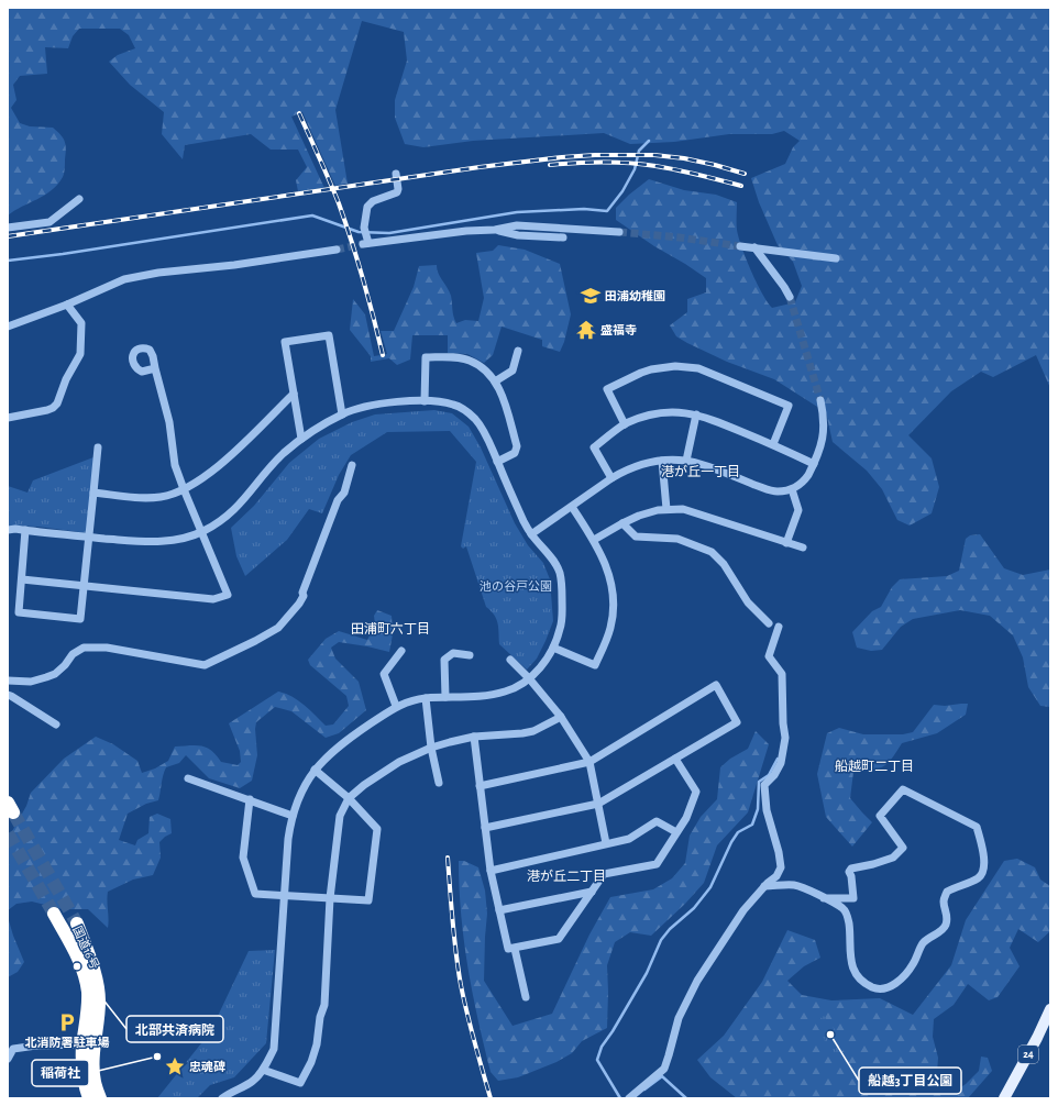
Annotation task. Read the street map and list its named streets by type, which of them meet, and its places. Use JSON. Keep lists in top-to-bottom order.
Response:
{
  "streets": {
    "highway": ["国道16号"],
    "main road": ["24"]
  },
  "districts": [
    "港が丘一丁目",
    "田浦町六丁目",
    "船越町二丁目",
    "港が丘二丁目"
  ],
  "parks": ["池の谷戸公園"],
  "places": {
    "school or university": ["田浦幼稚園"],
    "temple": ["盛福寺"],
    "other": ["北部共済病院", "船越3丁目公園", "稲荷社"],
    "parking": ["北消防署駐車場"],
    "place": ["忠魂碑"]
  }
}
